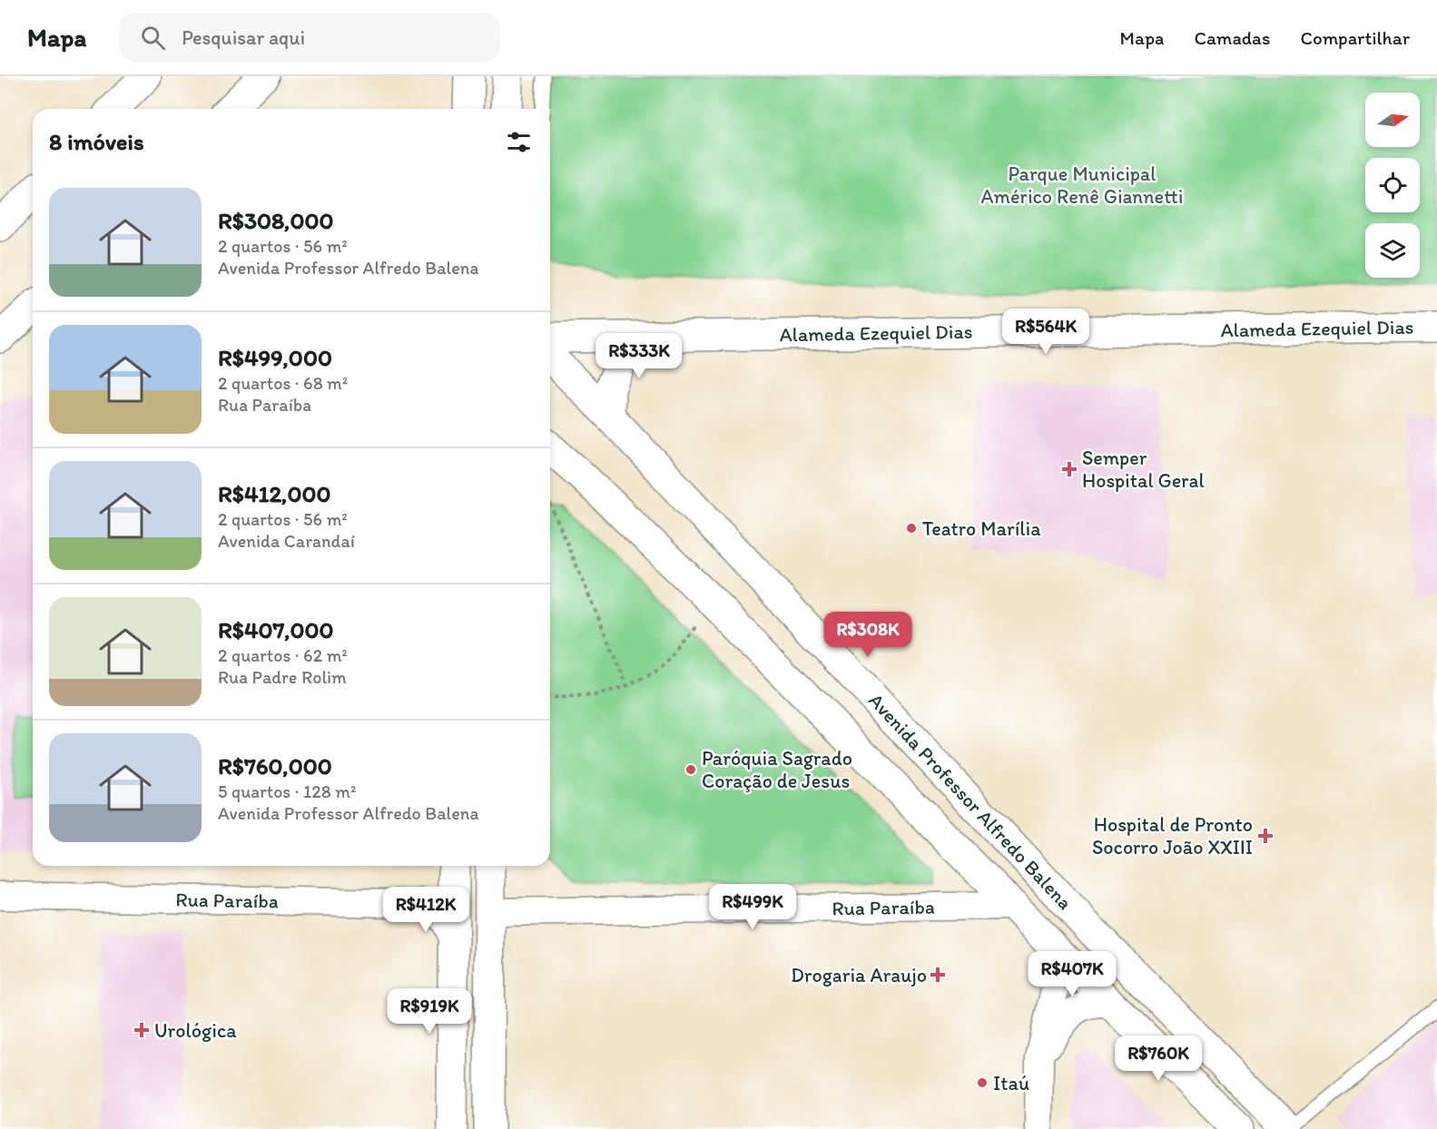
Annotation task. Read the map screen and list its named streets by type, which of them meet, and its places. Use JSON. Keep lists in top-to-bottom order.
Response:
{
  "streets": {
    "street": ["Alameda Ezequiel Dias", "Avenida Professor Alfredo Balena", "Rua Paraíba"]
  },
  "crossings": [
    ["Avenida Professor Alfredo Balena", "Rua Paraíba"]
  ],
  "parks": ["Parque Municipal Américo Renê Giannetti"],
  "places": {
    "health": [
      "Semper Hospital Geral",
      "Hospital de Pronto Socorro João XXIII",
      "Drogaria Araujo",
      "Urológica"
    ],
    "other": ["Teatro Marília", "Paróquia Sagrado Coração de Jesus", "Itaú"]
  },
  "north": "right",
  "page": {
    "header": "Mapa",
    "search": "Pesquisar aqui",
    "nav": ["Mapa", "Camadas", "Compartilhar"],
    "heading": "8 imóveis",
    "list": [
      {
        "name": "R$308,000",
        "note": "2 quartos · 56 m² · Avenida Professor Alfredo Balena"
      },
      {
        "name": "R$499,000",
        "note": "2 quartos · 68 m² · Rua Paraíba"
      },
      {
        "name": "R$412,000",
        "note": "2 quartos · 56 m² · Avenida Carandaí"
      },
      {
        "name": "R$407,000",
        "note": "2 quartos · 62 m² · Rua Padre Rolim"
      },
      {
        "name": "R$760,000",
        "note": "5 quartos · 128 m² · Avenida Professor Alfredo Balena"
      }
    ],
    "price": [
      "R$564K",
      "R$333K",
      "R$308K",
      "R$499K",
      "R$412K",
      "R$407K",
      "R$919K",
      "R$760K"
    ]
  }
}
